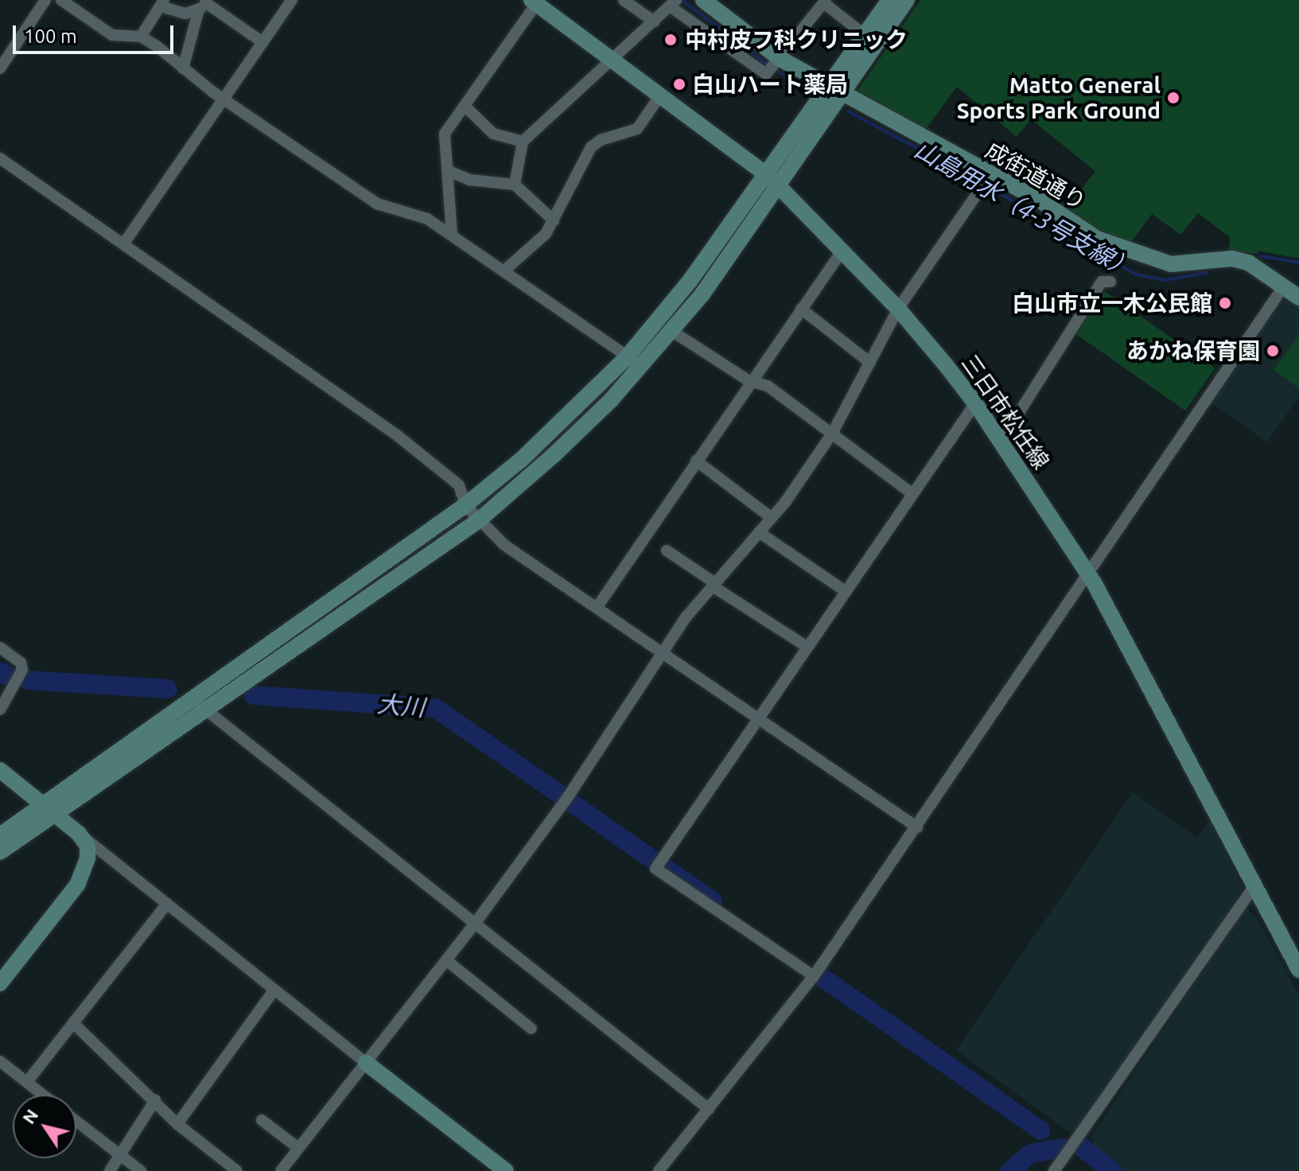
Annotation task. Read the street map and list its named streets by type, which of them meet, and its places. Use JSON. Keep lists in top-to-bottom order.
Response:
{
  "streets": {
    "street": ["成街道通り", "三日市松任線"]
  },
  "water": ["山島用水（4-3号支線）", "大川"],
  "places": [
    "中村皮フ科クリニック",
    "白山ハート薬局",
    "Matto General Sports Park Ground",
    "白山市立一木公民館",
    "あかね保育園"
  ],
  "scale_bar": "100 m",
  "north": "top left"
}
